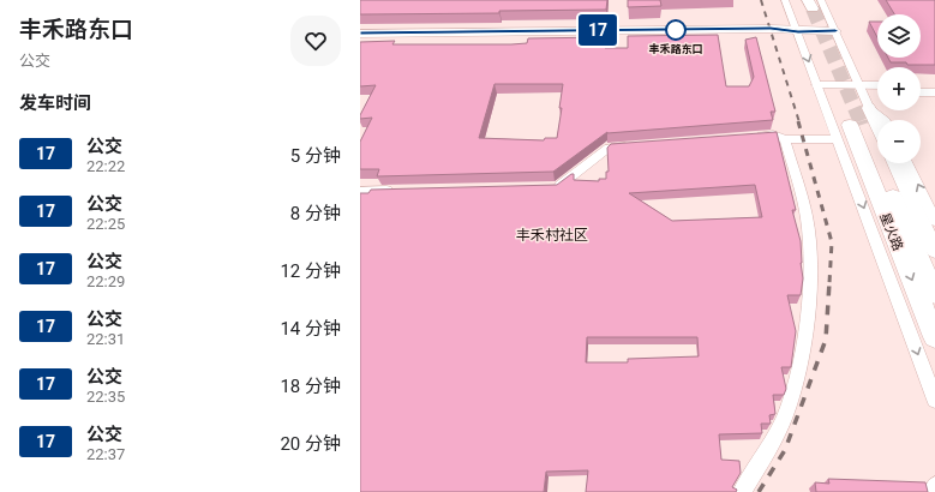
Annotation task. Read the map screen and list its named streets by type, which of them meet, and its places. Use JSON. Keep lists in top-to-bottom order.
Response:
{
  "streets": {
    "main road": ["星火路"]
  },
  "districts": ["丰禾村社区"],
  "places": ["丰禾路东口"],
  "lines": ["bus line 17"],
  "page": {
    "heading": [
      ["丰禾路东口", "公交"],
      "发车时间"
    ],
    "on_map": "17",
    "map_buttons": ["+", "−"],
    "list": [
      {
        "mark": "17",
        "name": "公交",
        "note": "22:22",
        "value": "5 分钟"
      },
      {
        "mark": "17",
        "name": "公交",
        "note": "22:25",
        "value": "8 分钟"
      },
      {
        "mark": "17",
        "name": "公交",
        "note": "22:29",
        "value": "12 分钟"
      },
      {
        "mark": "17",
        "name": "公交",
        "note": "22:31",
        "value": "14 分钟"
      },
      {
        "mark": "17",
        "name": "公交",
        "note": "22:35",
        "value": "18 分钟"
      },
      {
        "mark": "17",
        "name": "公交",
        "note": "22:37",
        "value": "20 分钟"
      }
    ]
  }
}
